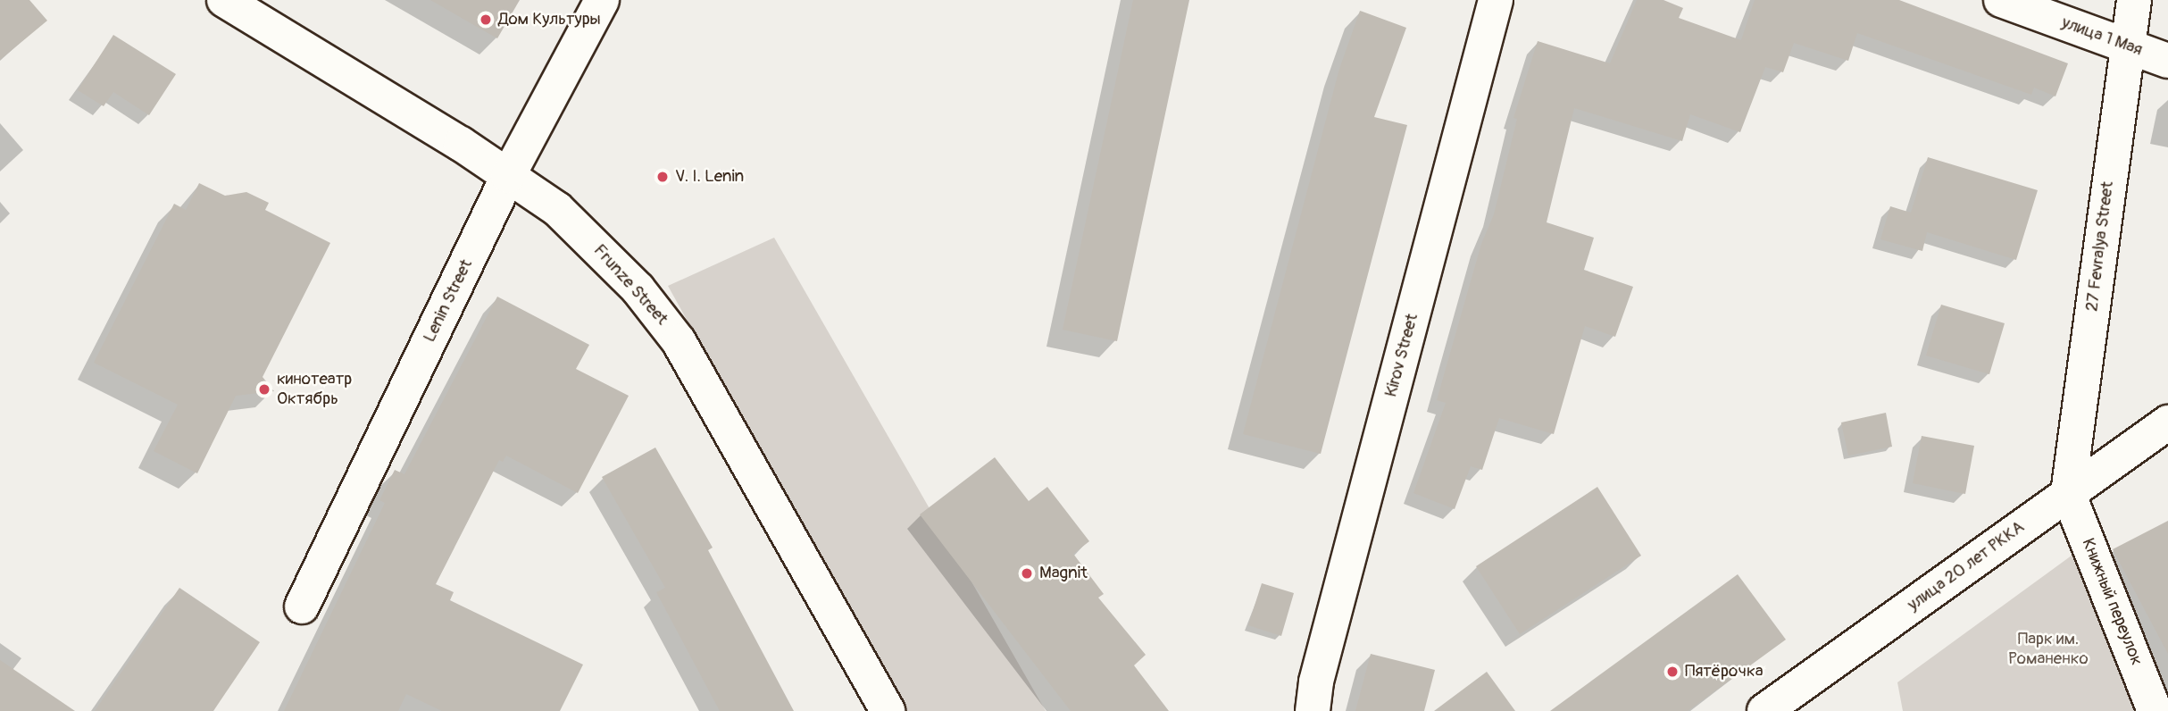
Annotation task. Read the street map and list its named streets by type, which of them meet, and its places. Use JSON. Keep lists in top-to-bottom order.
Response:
{
  "streets": {
    "street": [
      "улица 1 Мая",
      "27 Fevralya Street",
      "Frunze Street",
      "Lenin Street",
      "Kirov Street",
      "улица 20 лет РККА",
      "Книжный переулок"
    ]
  },
  "crossings": [
    ["улица 1 Мая", "27 Fevralya Street"],
    ["27 Fevralya Street", "улица 20 лет РККА"],
    ["27 Fevralya Street", "Книжный переулок"],
    ["Frunze Street", "Lenin Street"],
    ["улица 20 лет РККА", "Книжный переулок"]
  ],
  "parks": ["Парк им. Романенко"],
  "places": [
    "Дом Культуры",
    "V. I. Lenin",
    "кинотеатр Октябрь",
    "Magnit",
    "Пятёрочка"
  ]
}
